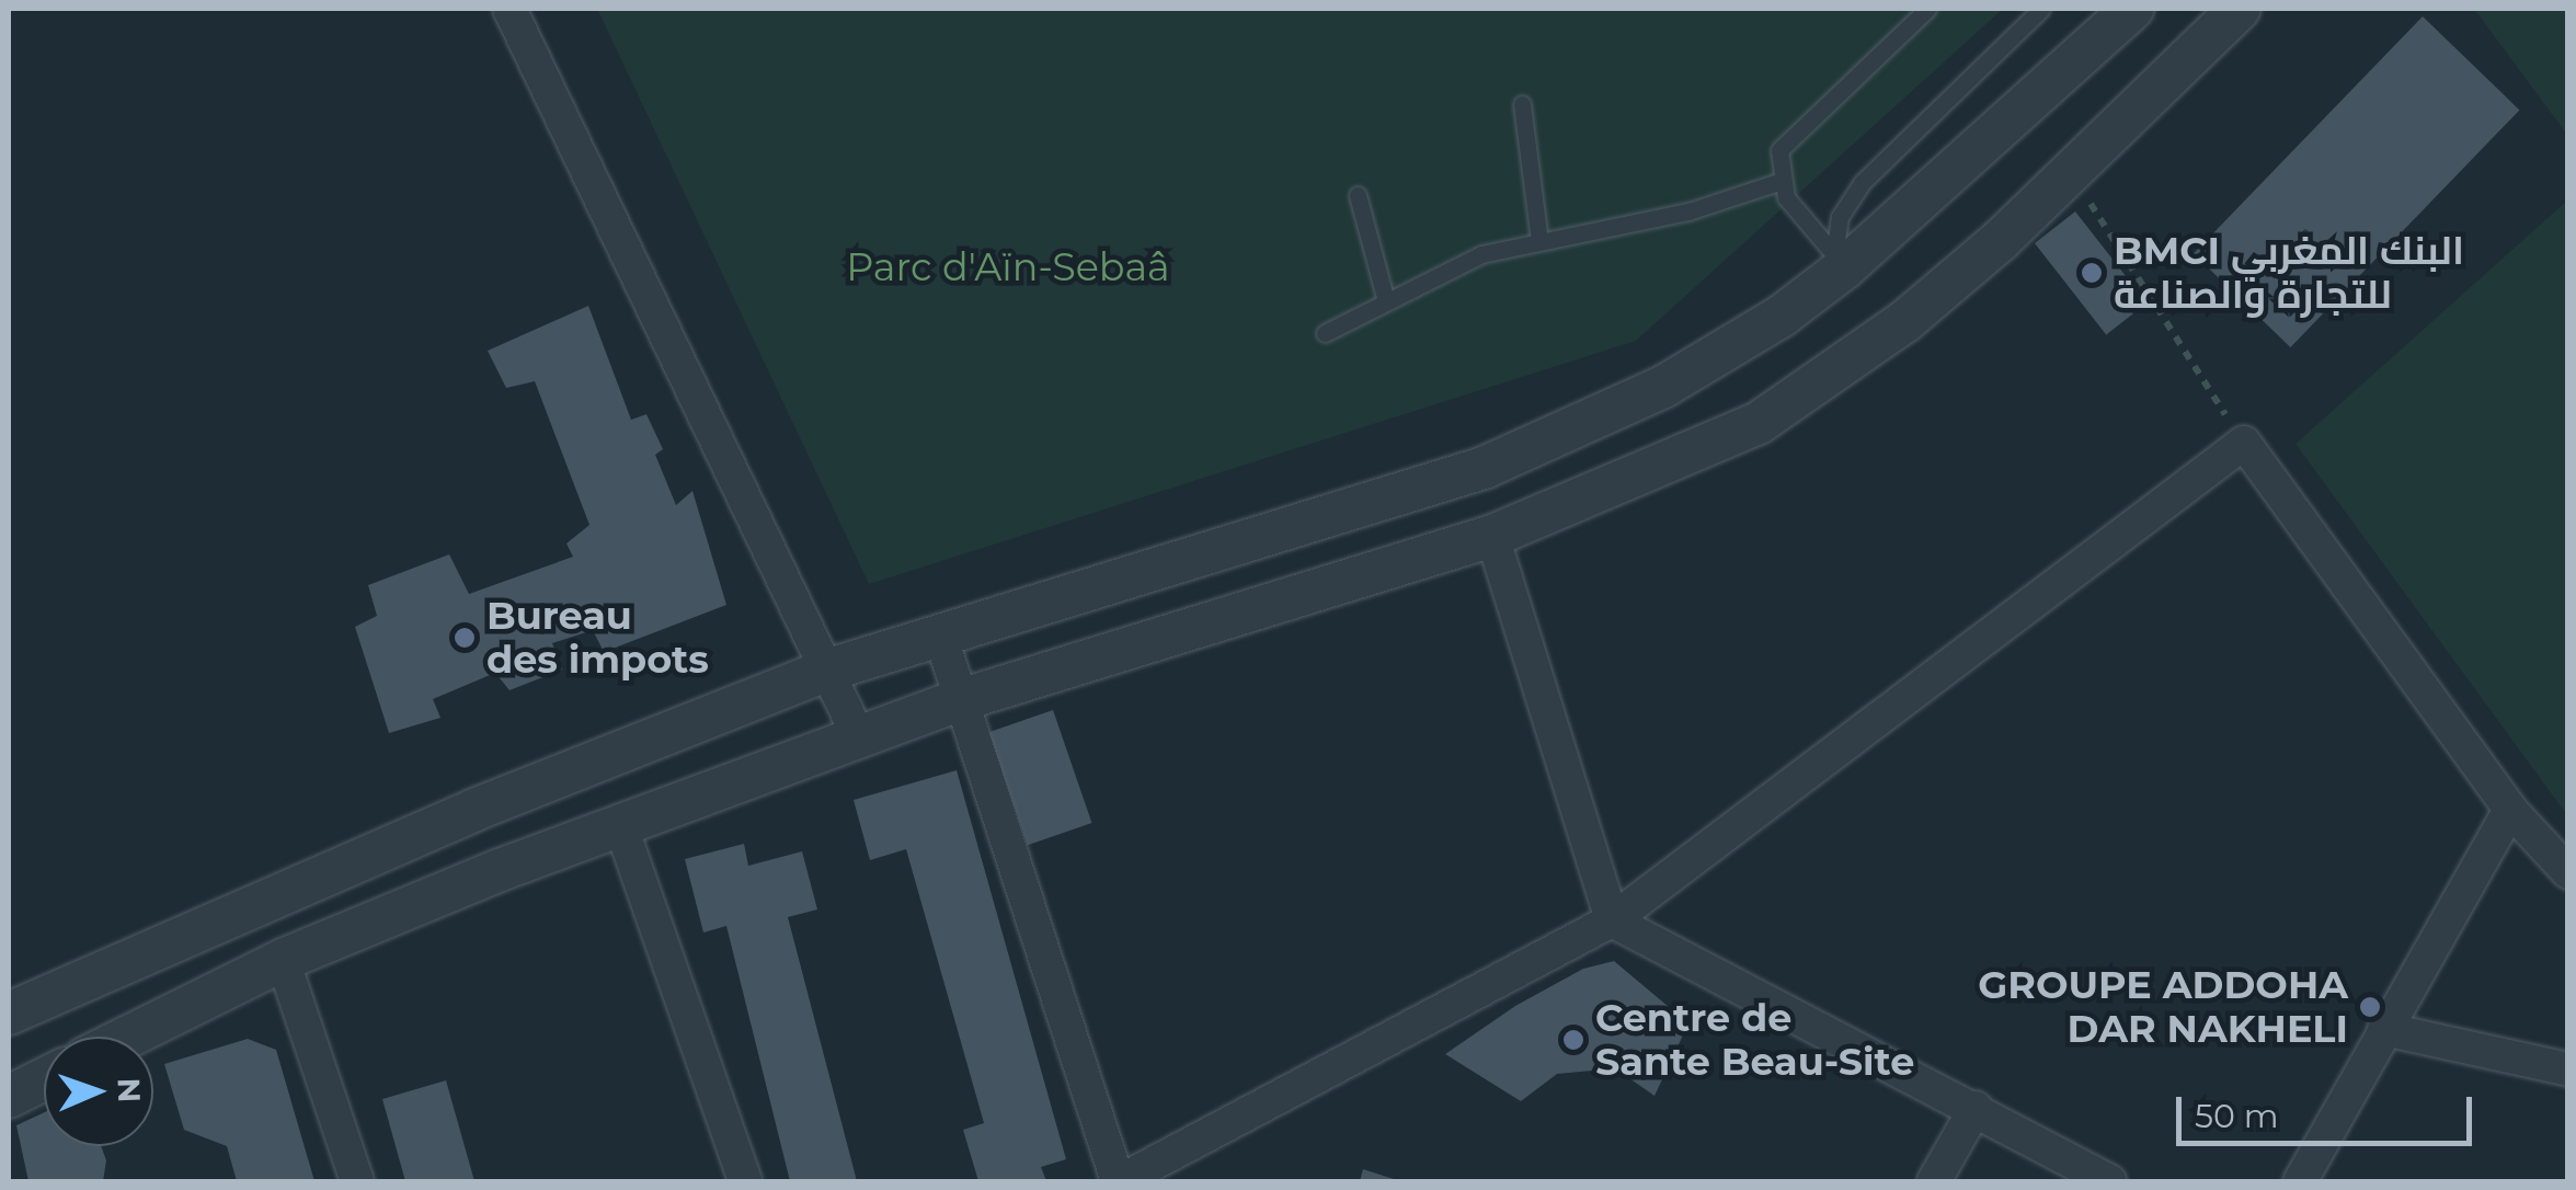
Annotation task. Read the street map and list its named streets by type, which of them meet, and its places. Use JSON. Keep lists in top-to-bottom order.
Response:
{
  "parks": ["Parc d'Aïn-Sebaâ"],
  "places": [
    "BMCI البنك المغربي للتجارة والصناعة",
    "Bureau des impots",
    "GROUPE ADDOHA DAR NAKHELI",
    "Centre de Sante Beau-Site"
  ],
  "scale_bar": "50 m",
  "north": "right"
}
